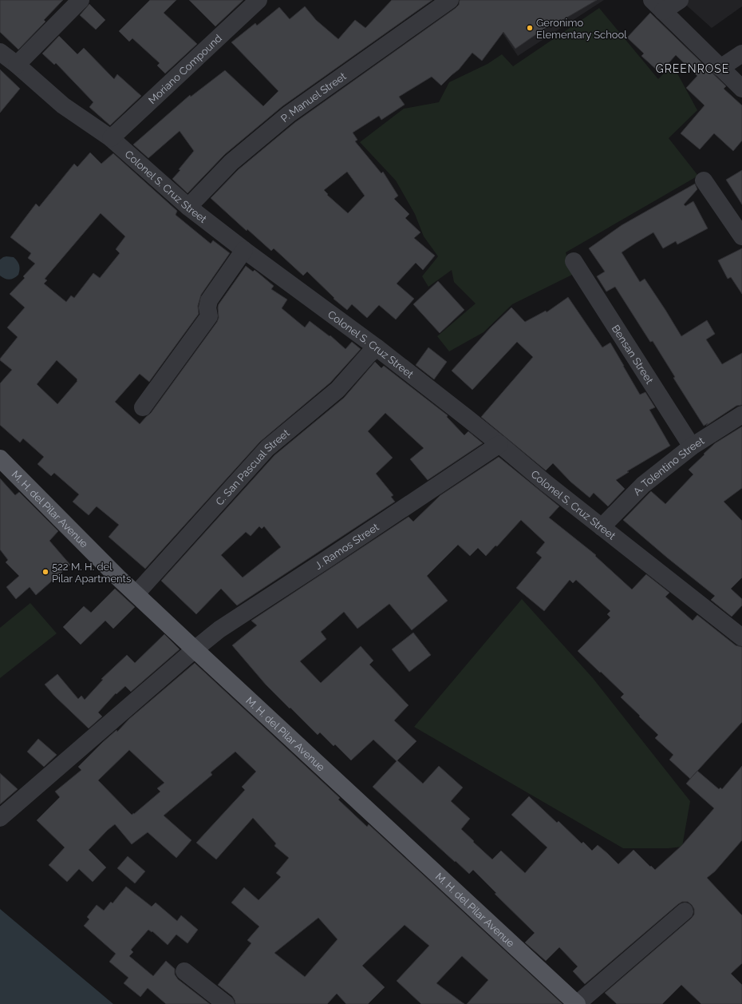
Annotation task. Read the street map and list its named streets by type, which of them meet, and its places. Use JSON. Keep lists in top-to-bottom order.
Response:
{
  "streets": {
    "main road": ["M. H. del Pilar Avenue"],
    "street": [
      "Moriano Compound",
      "P. Manuel Street",
      "Colonel S. Cruz Street",
      "Bensan Street",
      "C. San Pascual Street",
      "A. Tolentino Street",
      "J. Ramos Street"
    ]
  },
  "crossings": [
    ["Moriano Compound", "Colonel S. Cruz Street"],
    ["P. Manuel Street", "Colonel S. Cruz Street"],
    ["Colonel S. Cruz Street", "C. San Pascual Street"],
    ["Colonel S. Cruz Street", "A. Tolentino Street"],
    ["Colonel S. Cruz Street", "J. Ramos Street"],
    ["Bensan Street", "A. Tolentino Street"],
    ["C. San Pascual Street", "M. H. del Pilar Avenue"],
    ["M. H. del Pilar Avenue", "J. Ramos Street"]
  ],
  "districts": ["GREENROSE"],
  "places": ["Geronimo Elementary School", "522 M. H. del Pilar Apartments"]
}
